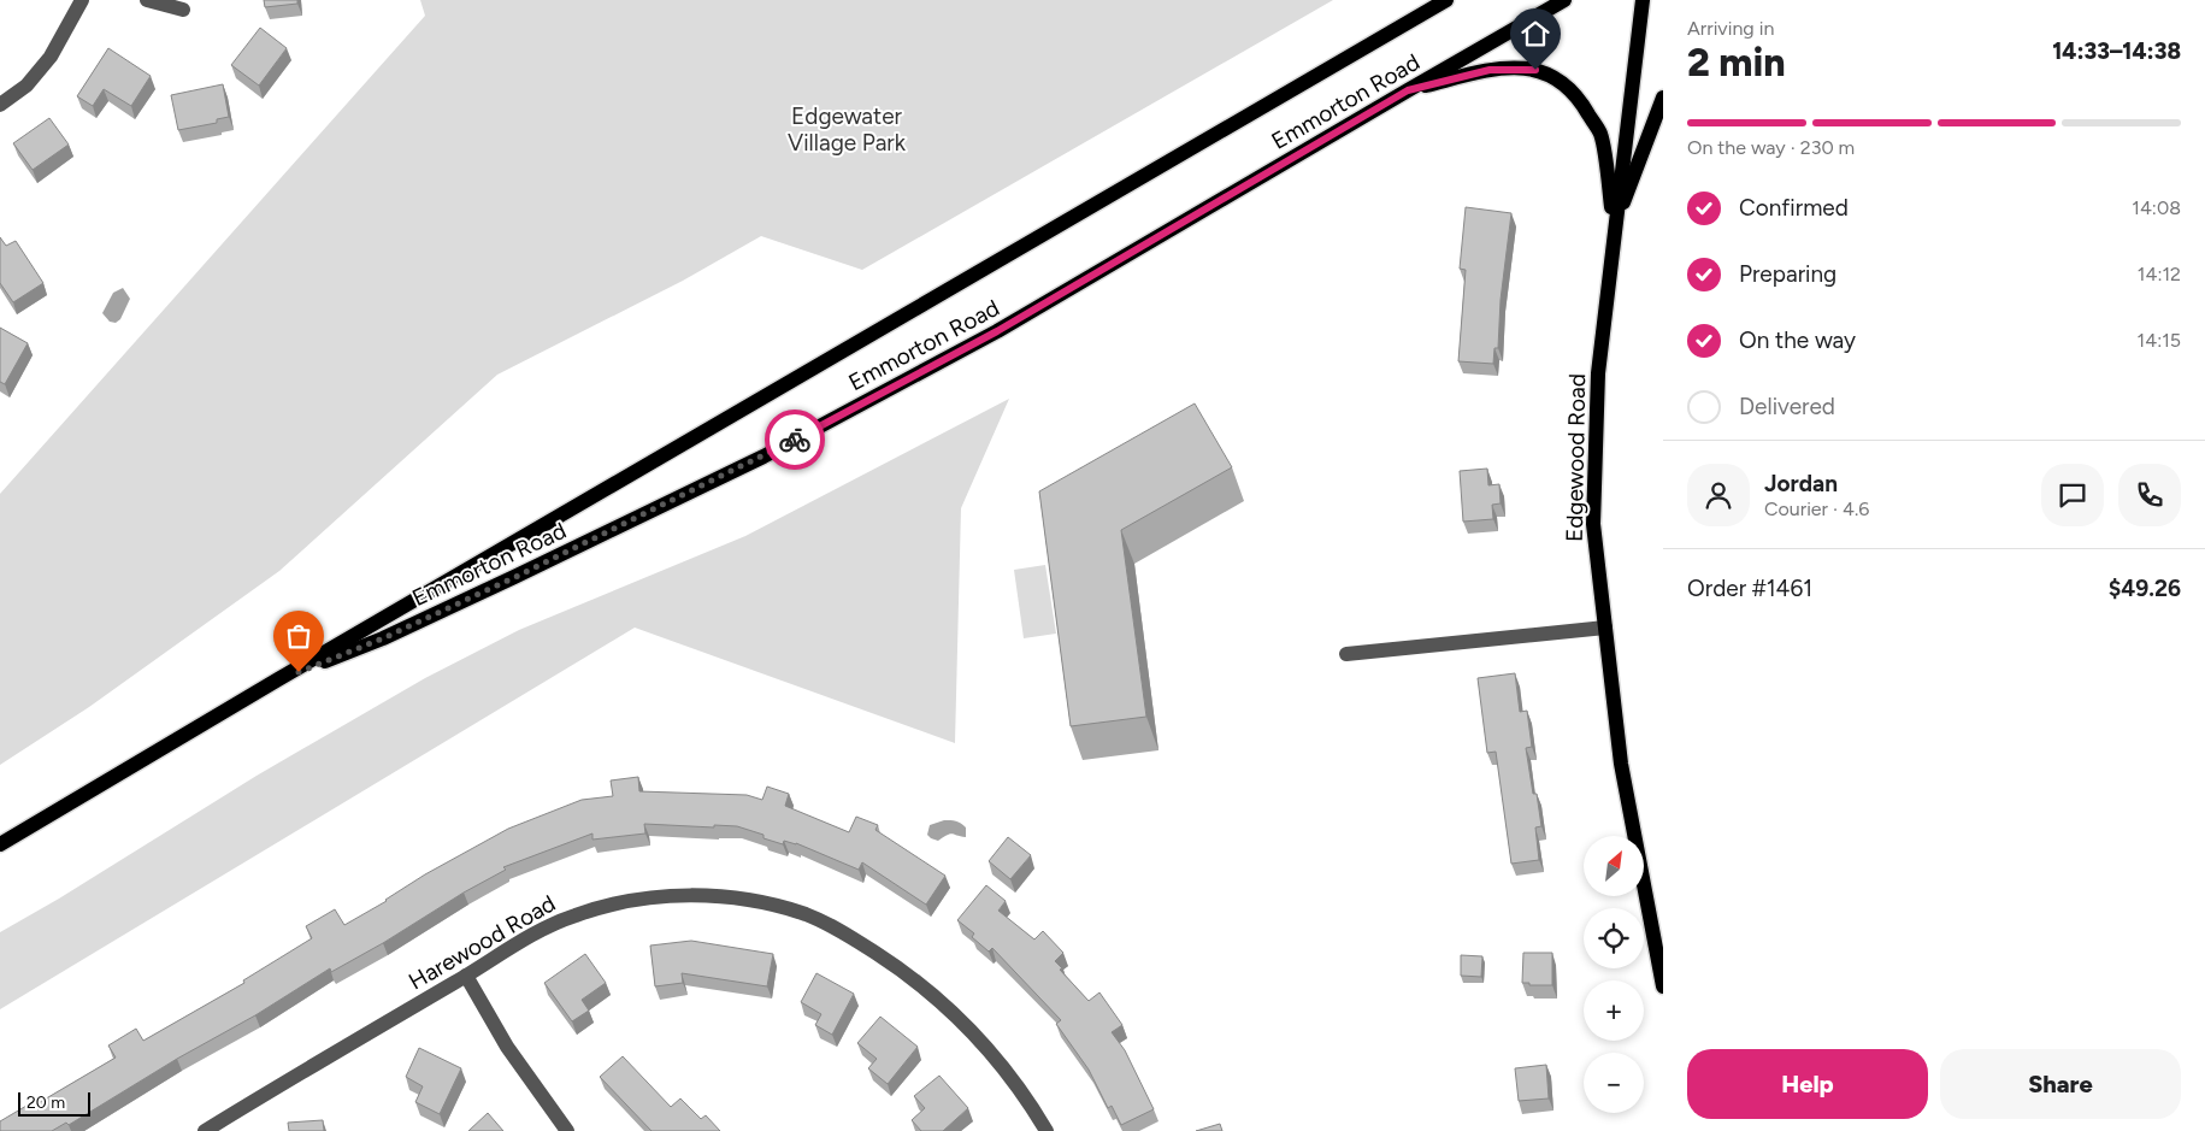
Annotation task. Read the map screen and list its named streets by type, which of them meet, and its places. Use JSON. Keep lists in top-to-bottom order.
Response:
{
  "streets": {
    "main road": ["Emmorton Road", "Edgewood Road"],
    "street": ["Harewood Road"]
  },
  "parks": ["Edgewater Village Park"],
  "scale_bar": "20 m",
  "north": "top right",
  "page": {
    "heading": ["2 min", "Arriving in", "14:33–14:38"],
    "panel": [
      "Jordan",
      "Courier · 4.6",
      "Order #1461",
      "$49.26"
    ],
    "bar": "On the way · 230 m",
    "list": [
      ["Confirmed", "14:08"],
      ["Preparing", "14:12"],
      ["On the way", "14:15"],
      "Delivered"
    ],
    "map_buttons": ["+", "−"],
    "buttons": ["Help", "Share"],
    "scale": "20 m"
  }
}
